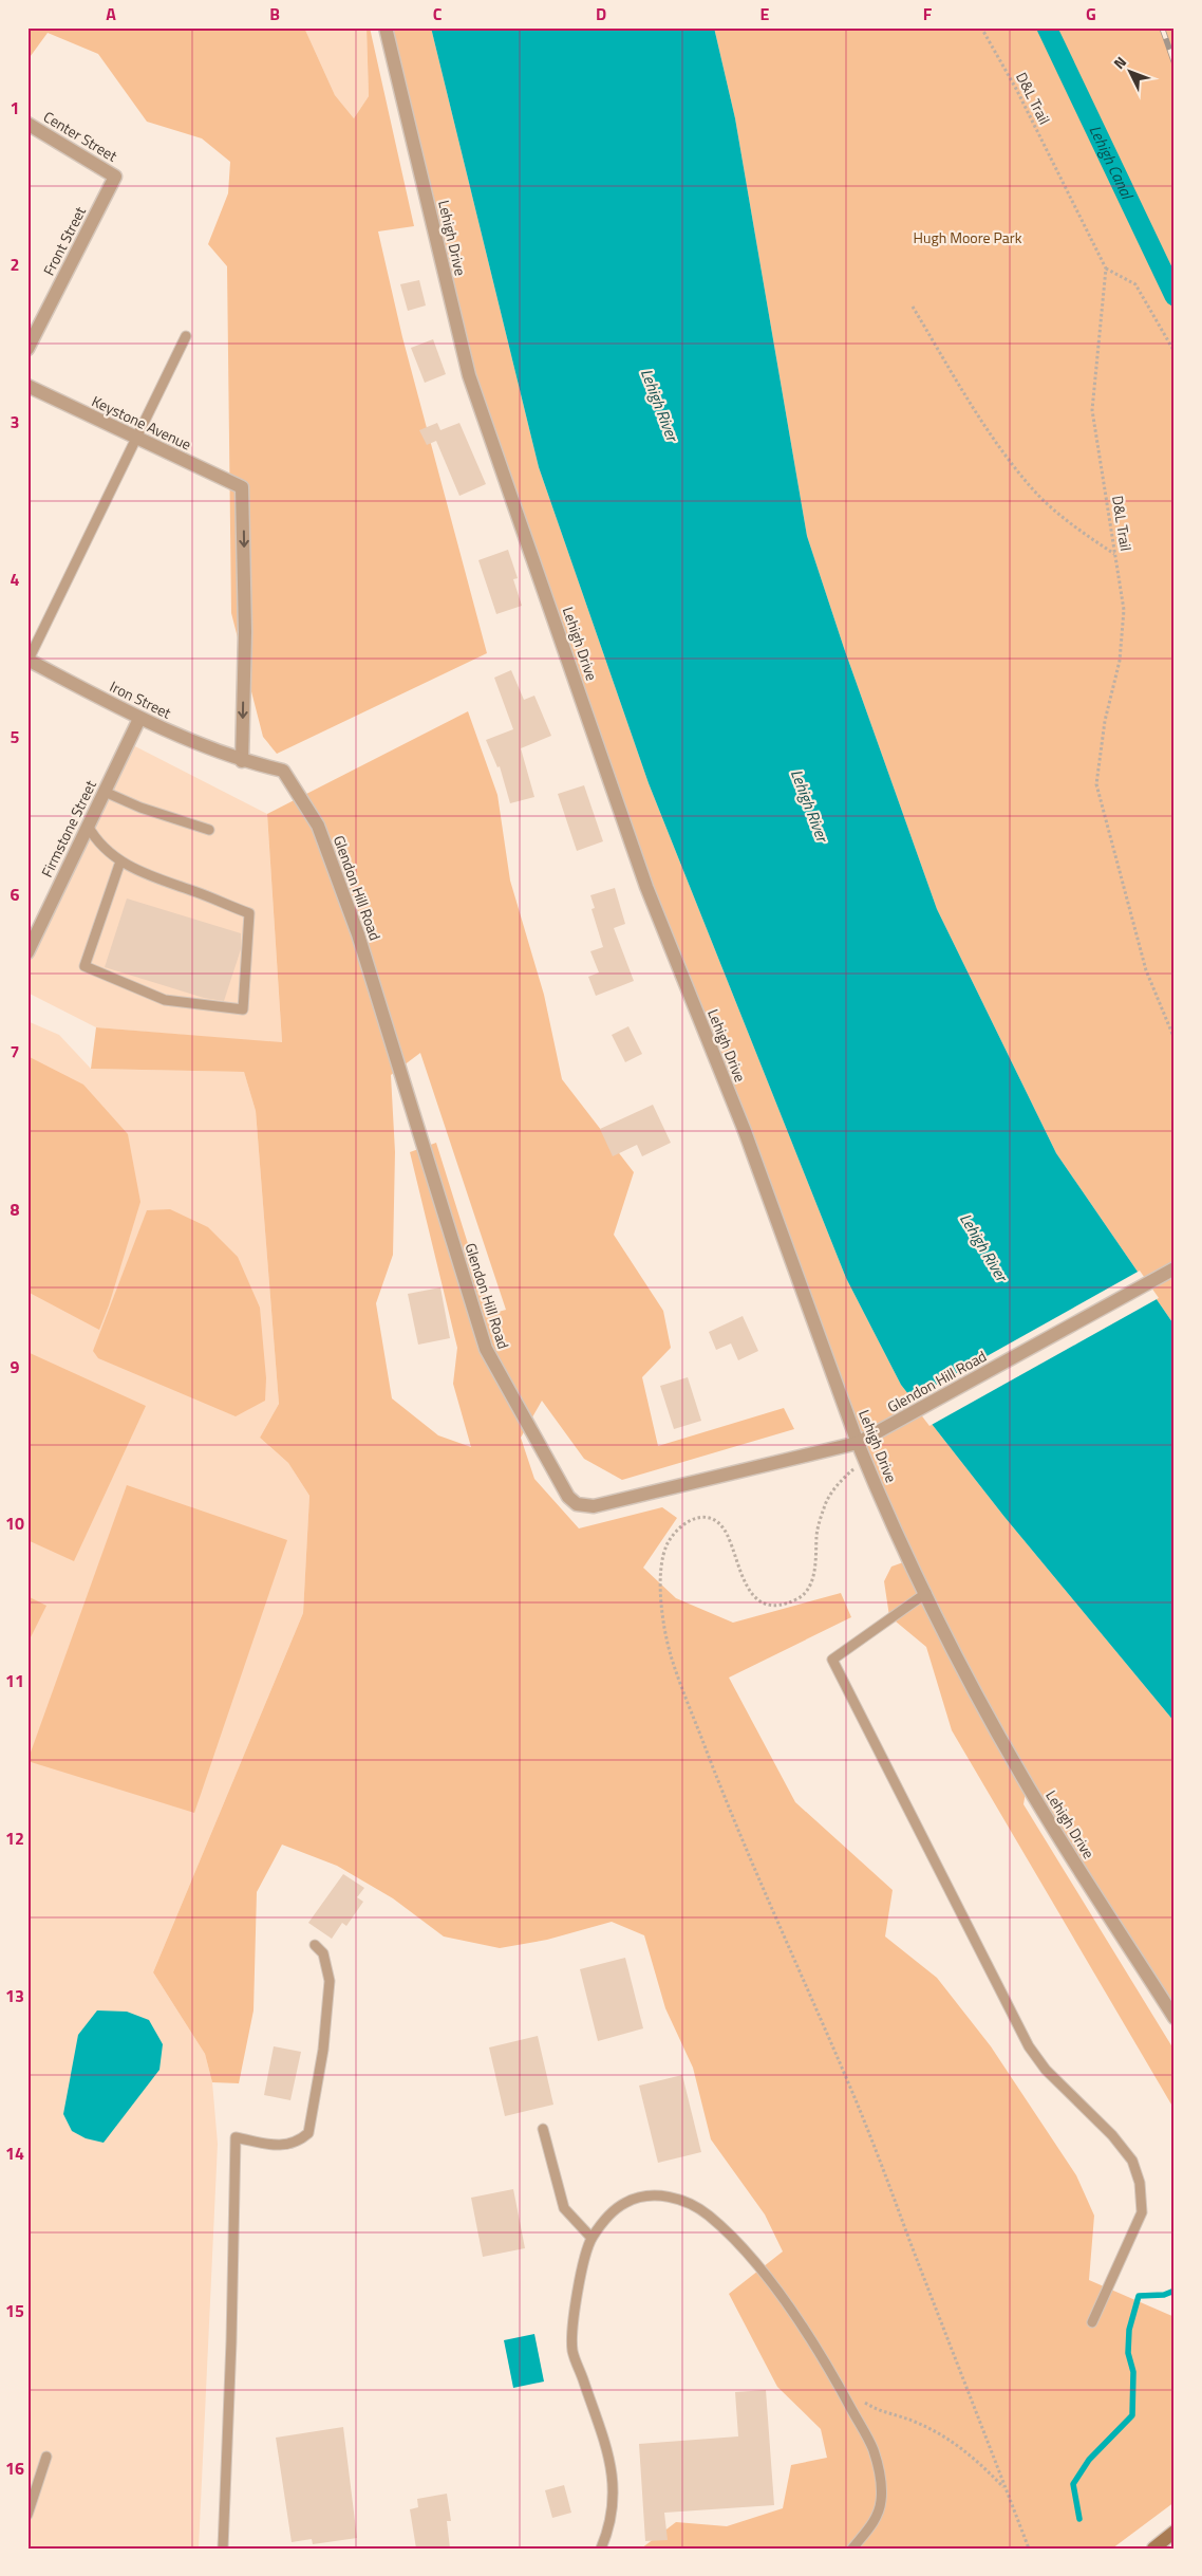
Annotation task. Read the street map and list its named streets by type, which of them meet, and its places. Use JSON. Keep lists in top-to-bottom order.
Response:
{
  "streets": {
    "street": [
      "Center Street",
      "Lehigh Drive",
      "Front Street",
      "Keystone Avenue",
      "Iron Street",
      "Firmstone Street",
      "Glendon Hill Road"
    ],
    "path": ["D&L Trail"]
  },
  "crossings": [
    ["Center Street", "Front Street"],
    ["Lehigh Drive", "Glendon Hill Road"],
    ["Keystone Avenue", "Iron Street"],
    ["Keystone Avenue", "Glendon Hill Road"],
    ["Iron Street", "Firmstone Street"],
    ["Iron Street", "Glendon Hill Road"]
  ],
  "one_way": ["Keystone Avenue"],
  "water": ["Lehigh Canal", "Lehigh River"],
  "parks": ["Hugh Moore Park"],
  "north": "top left",
  "grid": {
    "columns": [
      "A",
      "B",
      "C",
      "D",
      "E",
      "F",
      "G"
    ],
    "rows": [
      "1",
      "2",
      "3",
      "4",
      "5",
      "6",
      "7",
      "8",
      "9",
      "10",
      "11",
      "12",
      "13",
      "14",
      "15",
      "16"
    ]
  }
}
